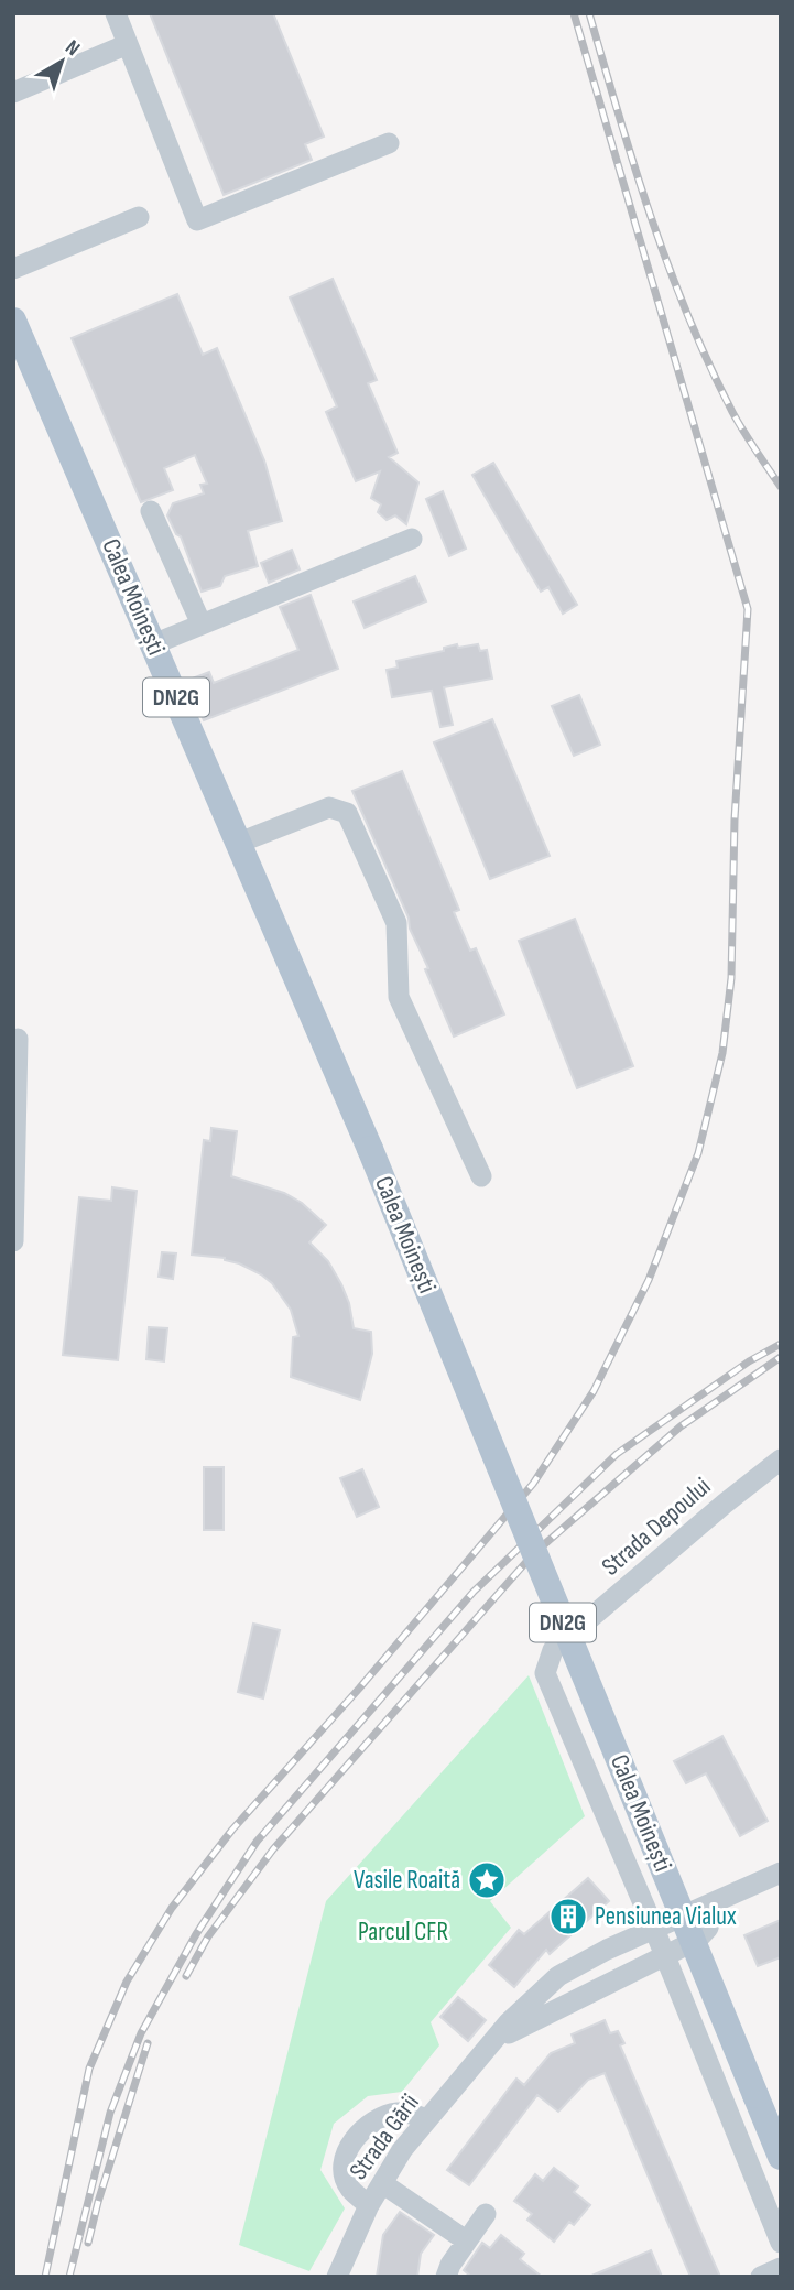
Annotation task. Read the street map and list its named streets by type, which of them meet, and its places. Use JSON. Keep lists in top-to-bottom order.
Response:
{
  "streets": {
    "main road": ["Calea Moinești", "DN2G"],
    "street": ["Strada Depoului", "Strada Gării"]
  },
  "crossings": [
    ["Strada Depoului", "Strada Gării"]
  ],
  "parks": ["Parcul CFR"],
  "places": {
    "place": ["Vasile Roaită"],
    "building": ["Pensiunea Vialux"]
  },
  "north": "top right"
}
